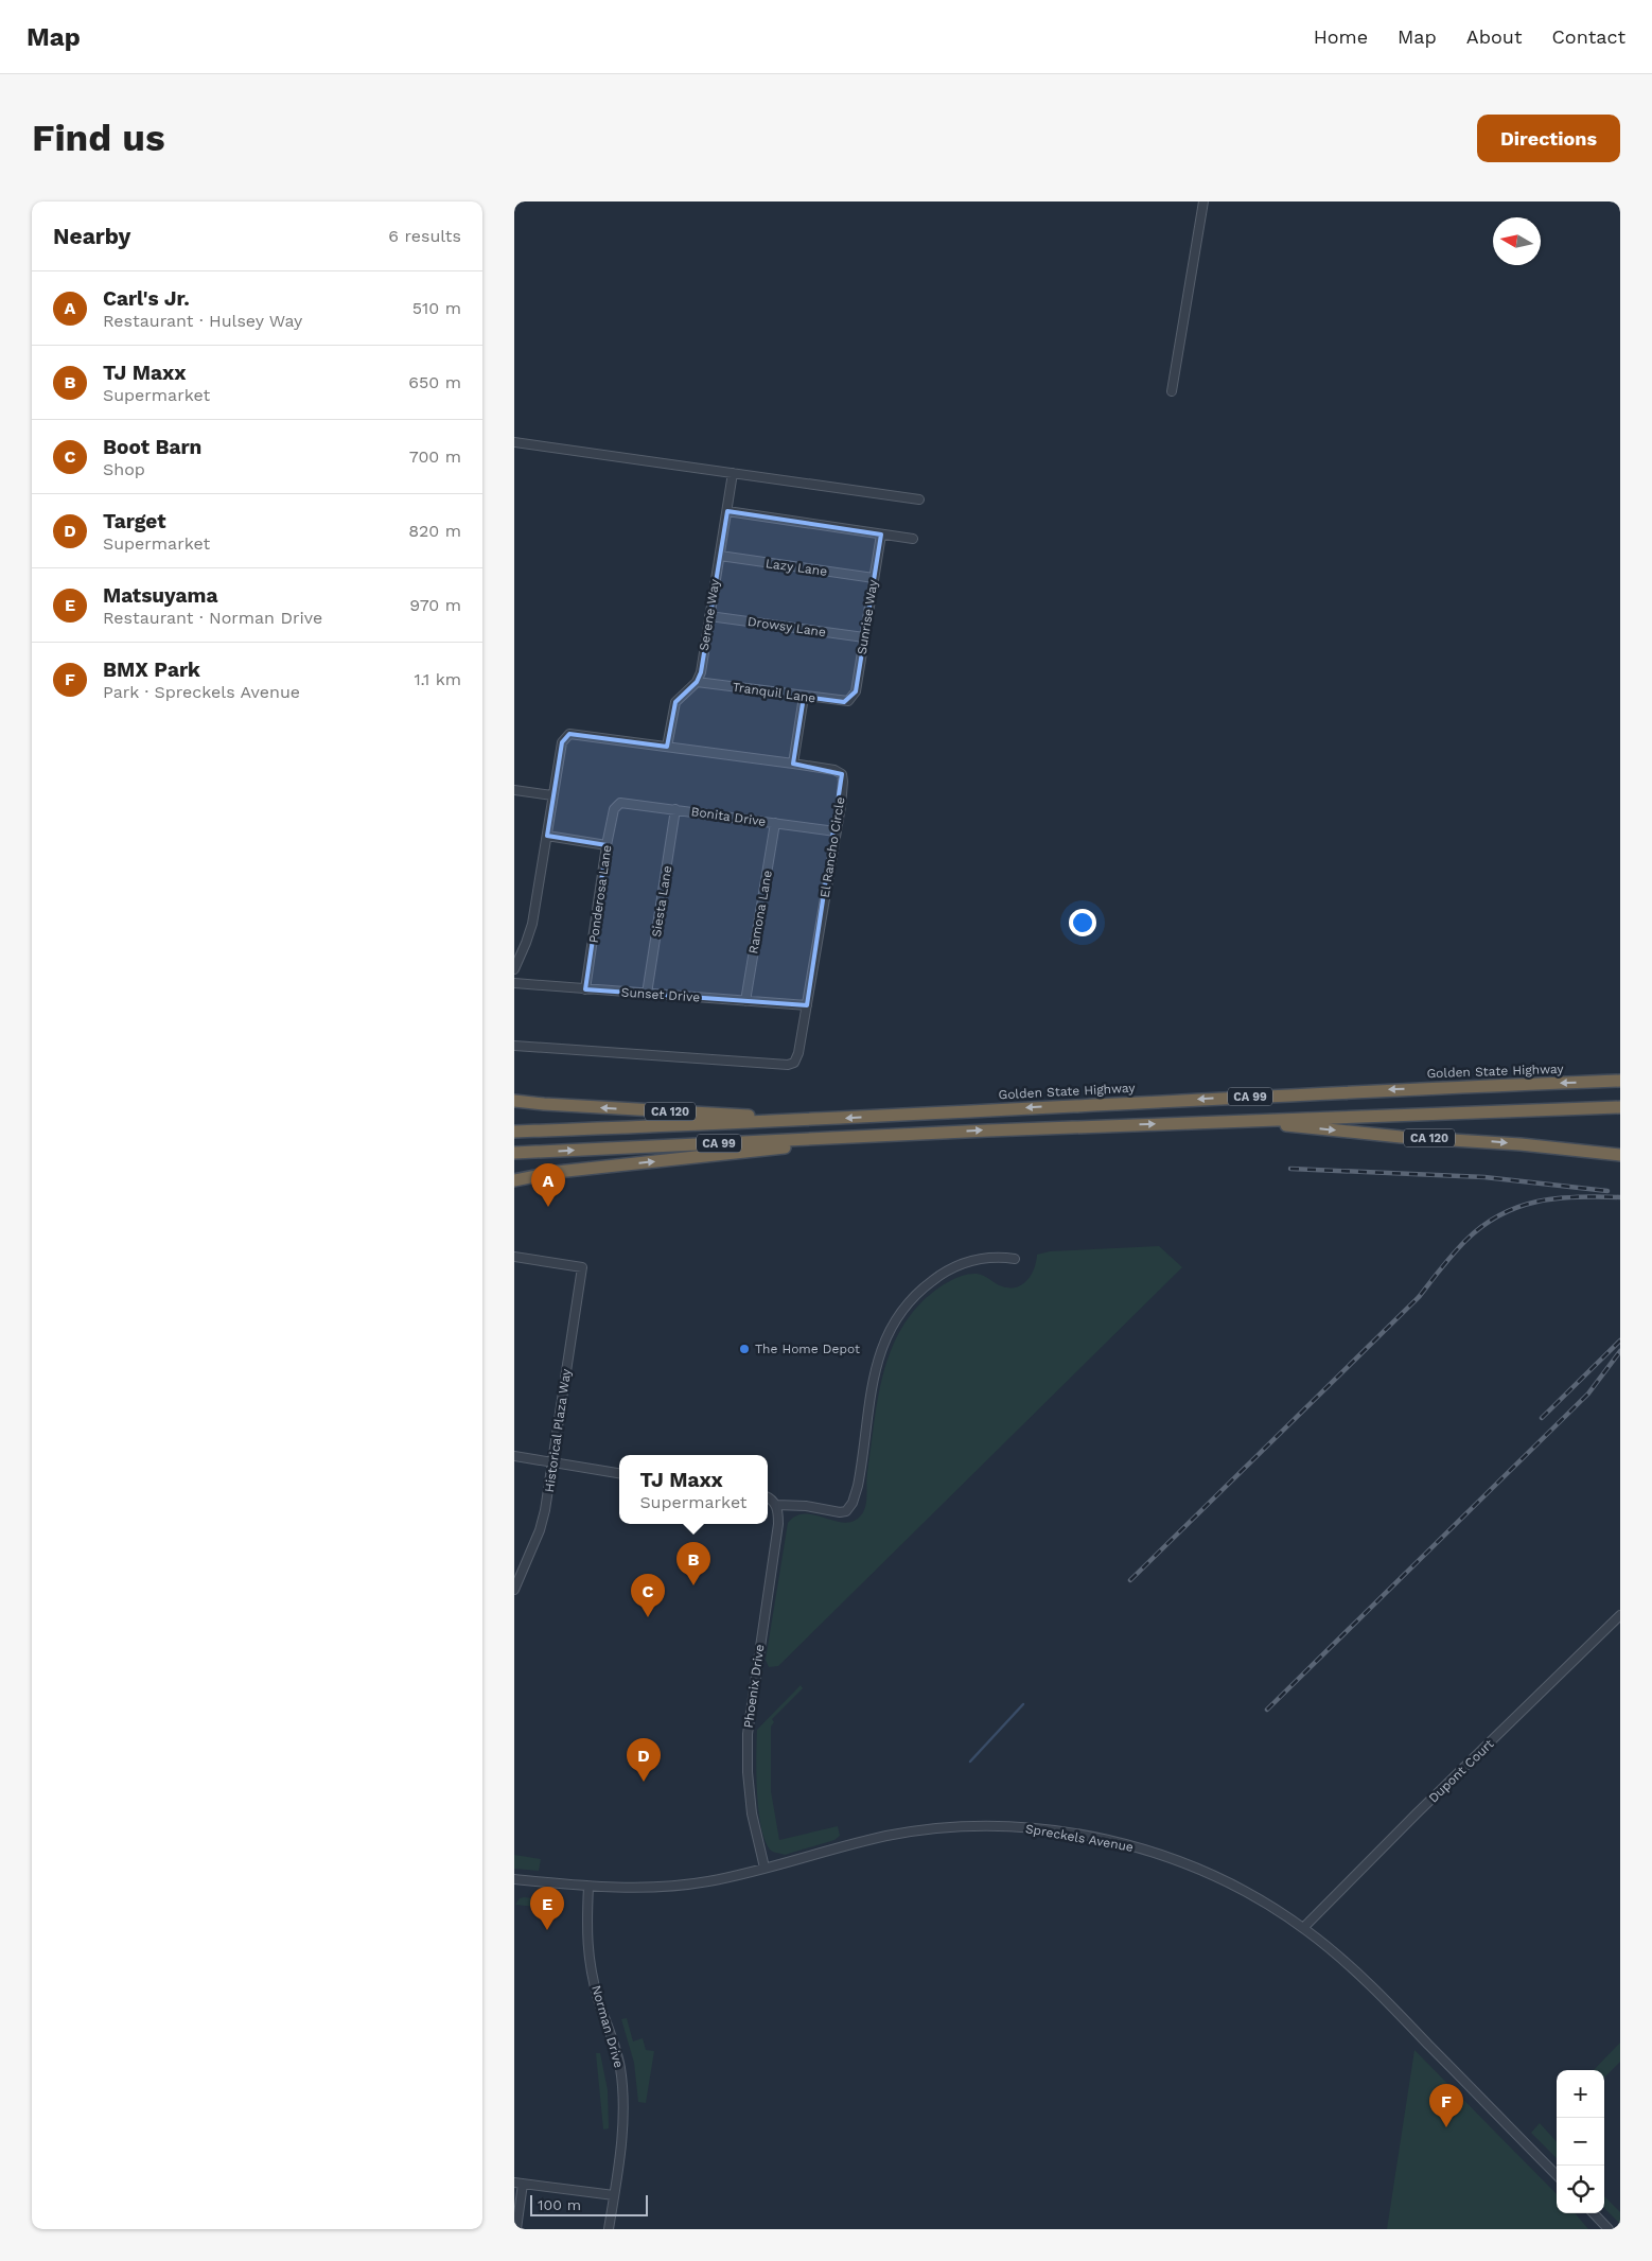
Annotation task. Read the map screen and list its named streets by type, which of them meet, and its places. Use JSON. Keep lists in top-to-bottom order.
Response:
{
  "streets": {
    "highway": ["Golden State Highway", "CA 99", "CA 120"],
    "street": [
      "Lazy Lane",
      "Serene Way",
      "Sunrise Way",
      "Drowsy Lane",
      "Tranquil Lane",
      "Bonita Drive",
      "El Rancho Circle",
      "Ponderosa Lane",
      "Siesta Lane",
      "Ramona Lane",
      "Sunset Drive",
      "Historical Plaza Way",
      "Phoenix Drive",
      "Dupont Court",
      "Spreckels Avenue",
      "Norman Drive"
    ]
  },
  "crossings": [
    ["Lazy Lane", "Serene Way"],
    ["Lazy Lane", "Sunrise Way"],
    ["Serene Way", "Drowsy Lane"],
    ["Serene Way", "Tranquil Lane"],
    ["Sunrise Way", "Drowsy Lane"],
    ["Sunrise Way", "Tranquil Lane"],
    ["Bonita Drive", "El Rancho Circle"],
    ["Bonita Drive", "Ponderosa Lane"],
    ["Bonita Drive", "Siesta Lane"],
    ["Bonita Drive", "Ramona Lane"],
    ["El Rancho Circle", "Sunset Drive"],
    ["Ponderosa Lane", "Sunset Drive"],
    ["Siesta Lane", "Sunset Drive"],
    ["Ramona Lane", "Sunset Drive"],
    ["Golden State Highway", "CA 120"],
    ["CA 99", "CA 120"],
    ["Phoenix Drive", "Spreckels Avenue"],
    ["Dupont Court", "Spreckels Avenue"],
    ["Spreckels Avenue", "Norman Drive"]
  ],
  "places": ["The Home Depot"],
  "scale_bar": "100 m",
  "north": "left",
  "page": {
    "header": "Map",
    "nav": [
      "Home",
      "Map",
      "About",
      "Contact"
    ],
    "buttons": "Directions",
    "title": "Find us",
    "heading": ["Nearby", "6 results"],
    "list": [
      {
        "mark": "A",
        "name": "Carl's Jr.",
        "note": "Restaurant · Hulsey Way",
        "value": "510 m"
      },
      {
        "mark": "B",
        "name": "TJ Maxx",
        "note": "Supermarket",
        "value": "650 m"
      },
      {
        "mark": "C",
        "name": "Boot Barn",
        "note": "Shop",
        "value": "700 m"
      },
      {
        "mark": "D",
        "name": "Target",
        "note": "Supermarket",
        "value": "820 m"
      },
      {
        "mark": "E",
        "name": "Matsuyama",
        "note": "Restaurant · Norman Drive",
        "value": "970 m"
      },
      {
        "mark": "F",
        "name": "BMX Park",
        "note": "Park · Spreckels Avenue",
        "value": "1.1 km"
      }
    ],
    "pins": [
      "A",
      "B",
      "C",
      "D",
      "E",
      "F"
    ],
    "popup": ["TJ Maxx", "Supermarket"],
    "map_buttons": ["+", "−"],
    "scale": "100 m"
  }
}
